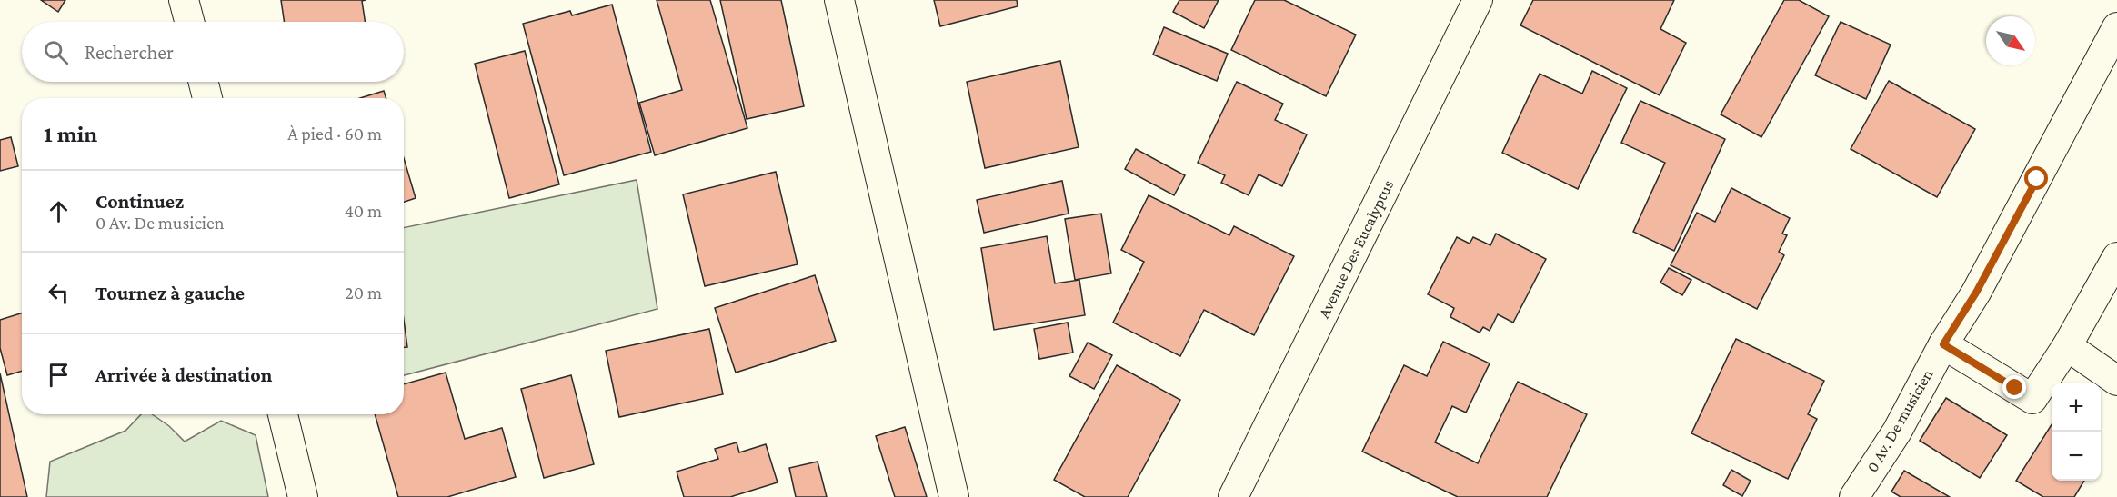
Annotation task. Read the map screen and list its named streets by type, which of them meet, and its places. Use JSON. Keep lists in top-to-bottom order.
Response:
{
  "streets": {
    "street": ["Avenue Des Eucalyptus", "0 Av. De musicien"]
  },
  "north": "bottom right",
  "page": {
    "search": "Rechercher",
    "heading": ["1 min", "À pied · 60 m"],
    "list": [
      ["Continuez", "0 Av. De musicien", "40 m"],
      ["Tournez à gauche", "20 m"],
      "Arrivée à destination"
    ],
    "map_buttons": ["+", "−"]
  }
}
